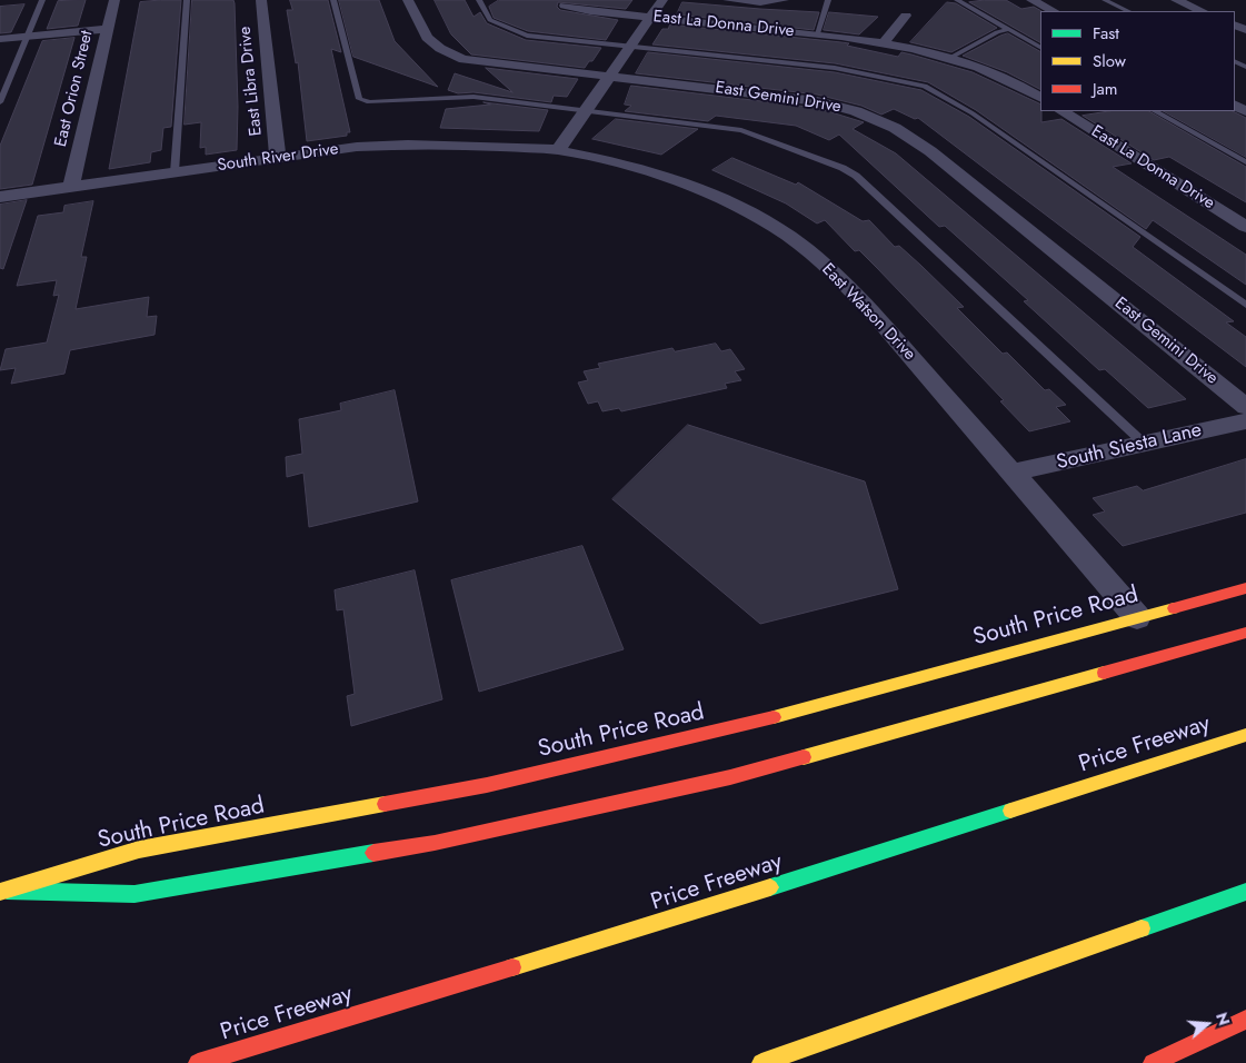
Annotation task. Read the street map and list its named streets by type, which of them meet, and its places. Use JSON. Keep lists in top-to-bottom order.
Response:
{
  "streets": {
    "main road": ["South Price Road", "Price Freeway"],
    "street": [
      "East La Donna Drive",
      "East Libra Drive",
      "East Orion Street",
      "East Gemini Drive",
      "South River Drive",
      "East Watson Drive",
      "South Siesta Lane"
    ]
  },
  "crossings": [
    ["East Libra Drive", "South River Drive"],
    ["East Orion Street", "South River Drive"],
    ["South River Drive", "East Watson Drive"],
    ["East Watson Drive", "South Siesta Lane"],
    ["East Watson Drive", "South Price Road"]
  ],
  "legend": ["Fast", "Slow", "Jam"],
  "north": "right"
}
